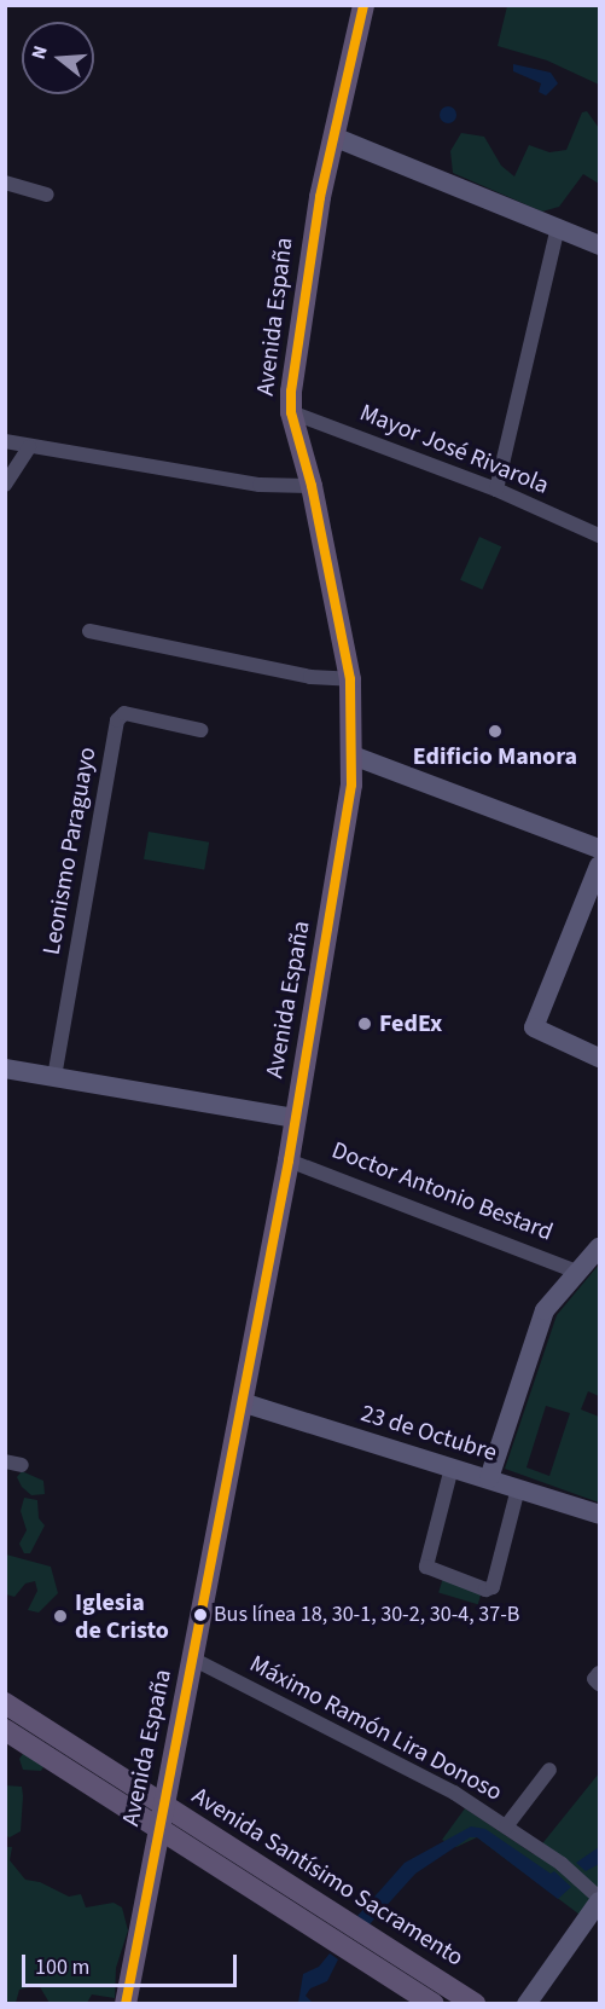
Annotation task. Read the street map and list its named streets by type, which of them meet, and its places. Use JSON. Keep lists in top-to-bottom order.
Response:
{
  "streets": {
    "main road": ["Avenida España", "23 de Octubre", "Avenida Santísimo Sacramento"],
    "street": [
      "Mayor José Rivarola",
      "Leonismo Paraguayo",
      "Doctor Antonio Bestard",
      "Máximo Ramón Lira Donoso"
    ]
  },
  "crossings": [
    ["Avenida España", "Mayor José Rivarola"],
    ["Avenida España", "Doctor Antonio Bestard"],
    ["Avenida España", "23 de Octubre"],
    ["Avenida España", "Máximo Ramón Lira Donoso"],
    ["Avenida España", "Avenida Santísimo Sacramento"]
  ],
  "places": [
    "Edificio Manora",
    "FedEx",
    "Bus línea 18, 30-1, 30-2, 30-4, 37-B",
    "Iglesia de Cristo"
  ],
  "scale_bar": "100 m",
  "north": "left"
}
